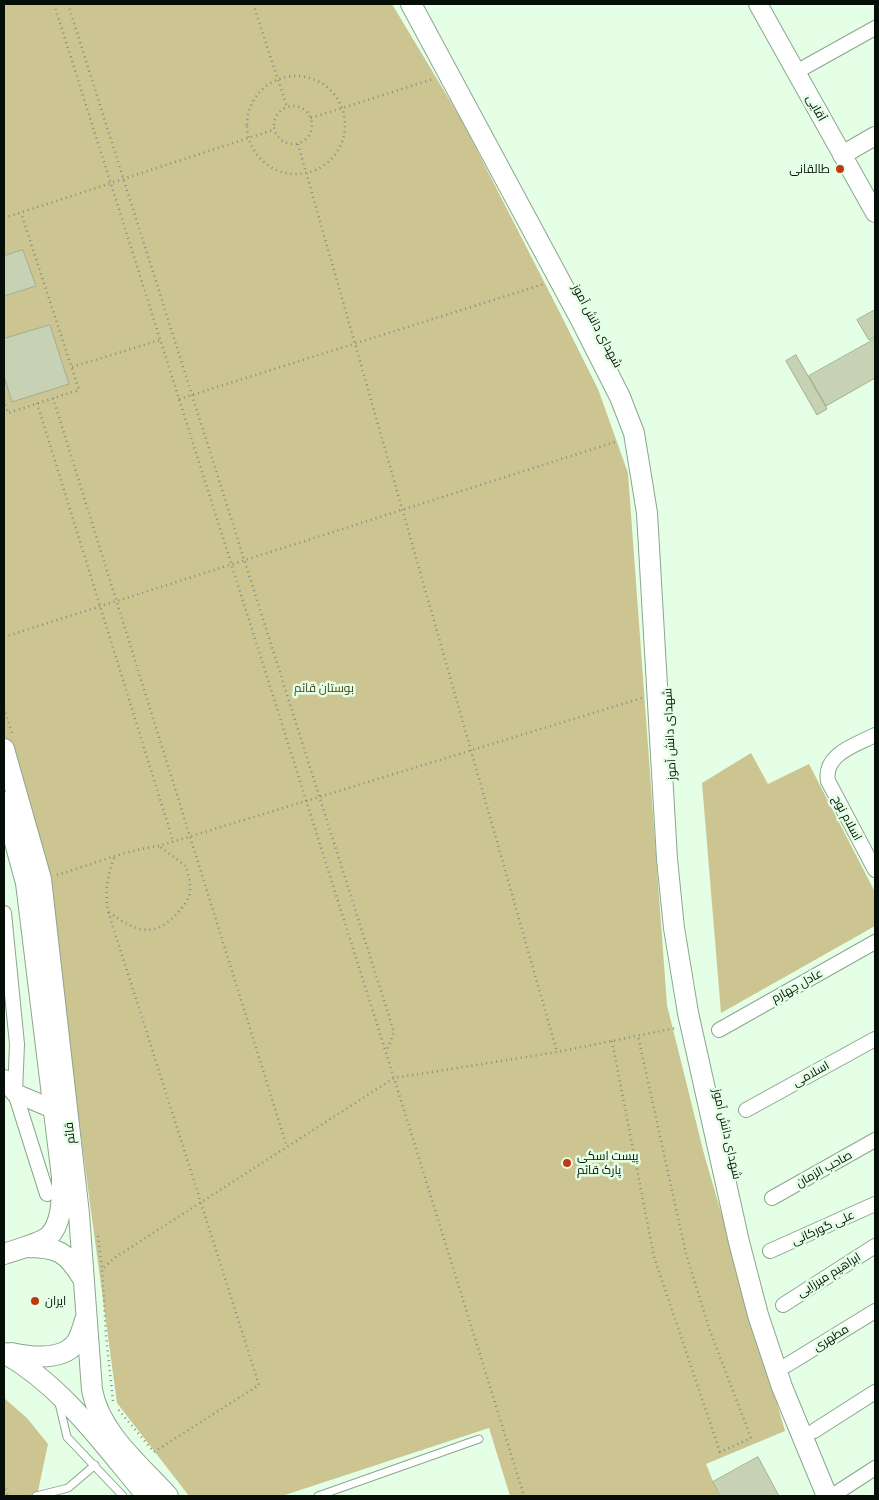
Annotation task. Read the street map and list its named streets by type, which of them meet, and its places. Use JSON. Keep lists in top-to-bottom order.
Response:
{
  "streets": {
    "main road": ["شهدای دانش آموز", "قائم"],
    "street": [
      "آقایی",
      "اسلام نوح",
      "عادل چهارم",
      "اسلامی",
      "صاحب الزمان",
      "علی گورکانی",
      "ابراهیم میرزایی",
      "مطهری"
    ]
  },
  "crossings": [
    ["شهدای دانش آموز", "مطهری"]
  ],
  "parks": ["بوستان قائم"],
  "places": ["طالقانی", "پیست اسکی پارک قائم", "ایران"]
}
